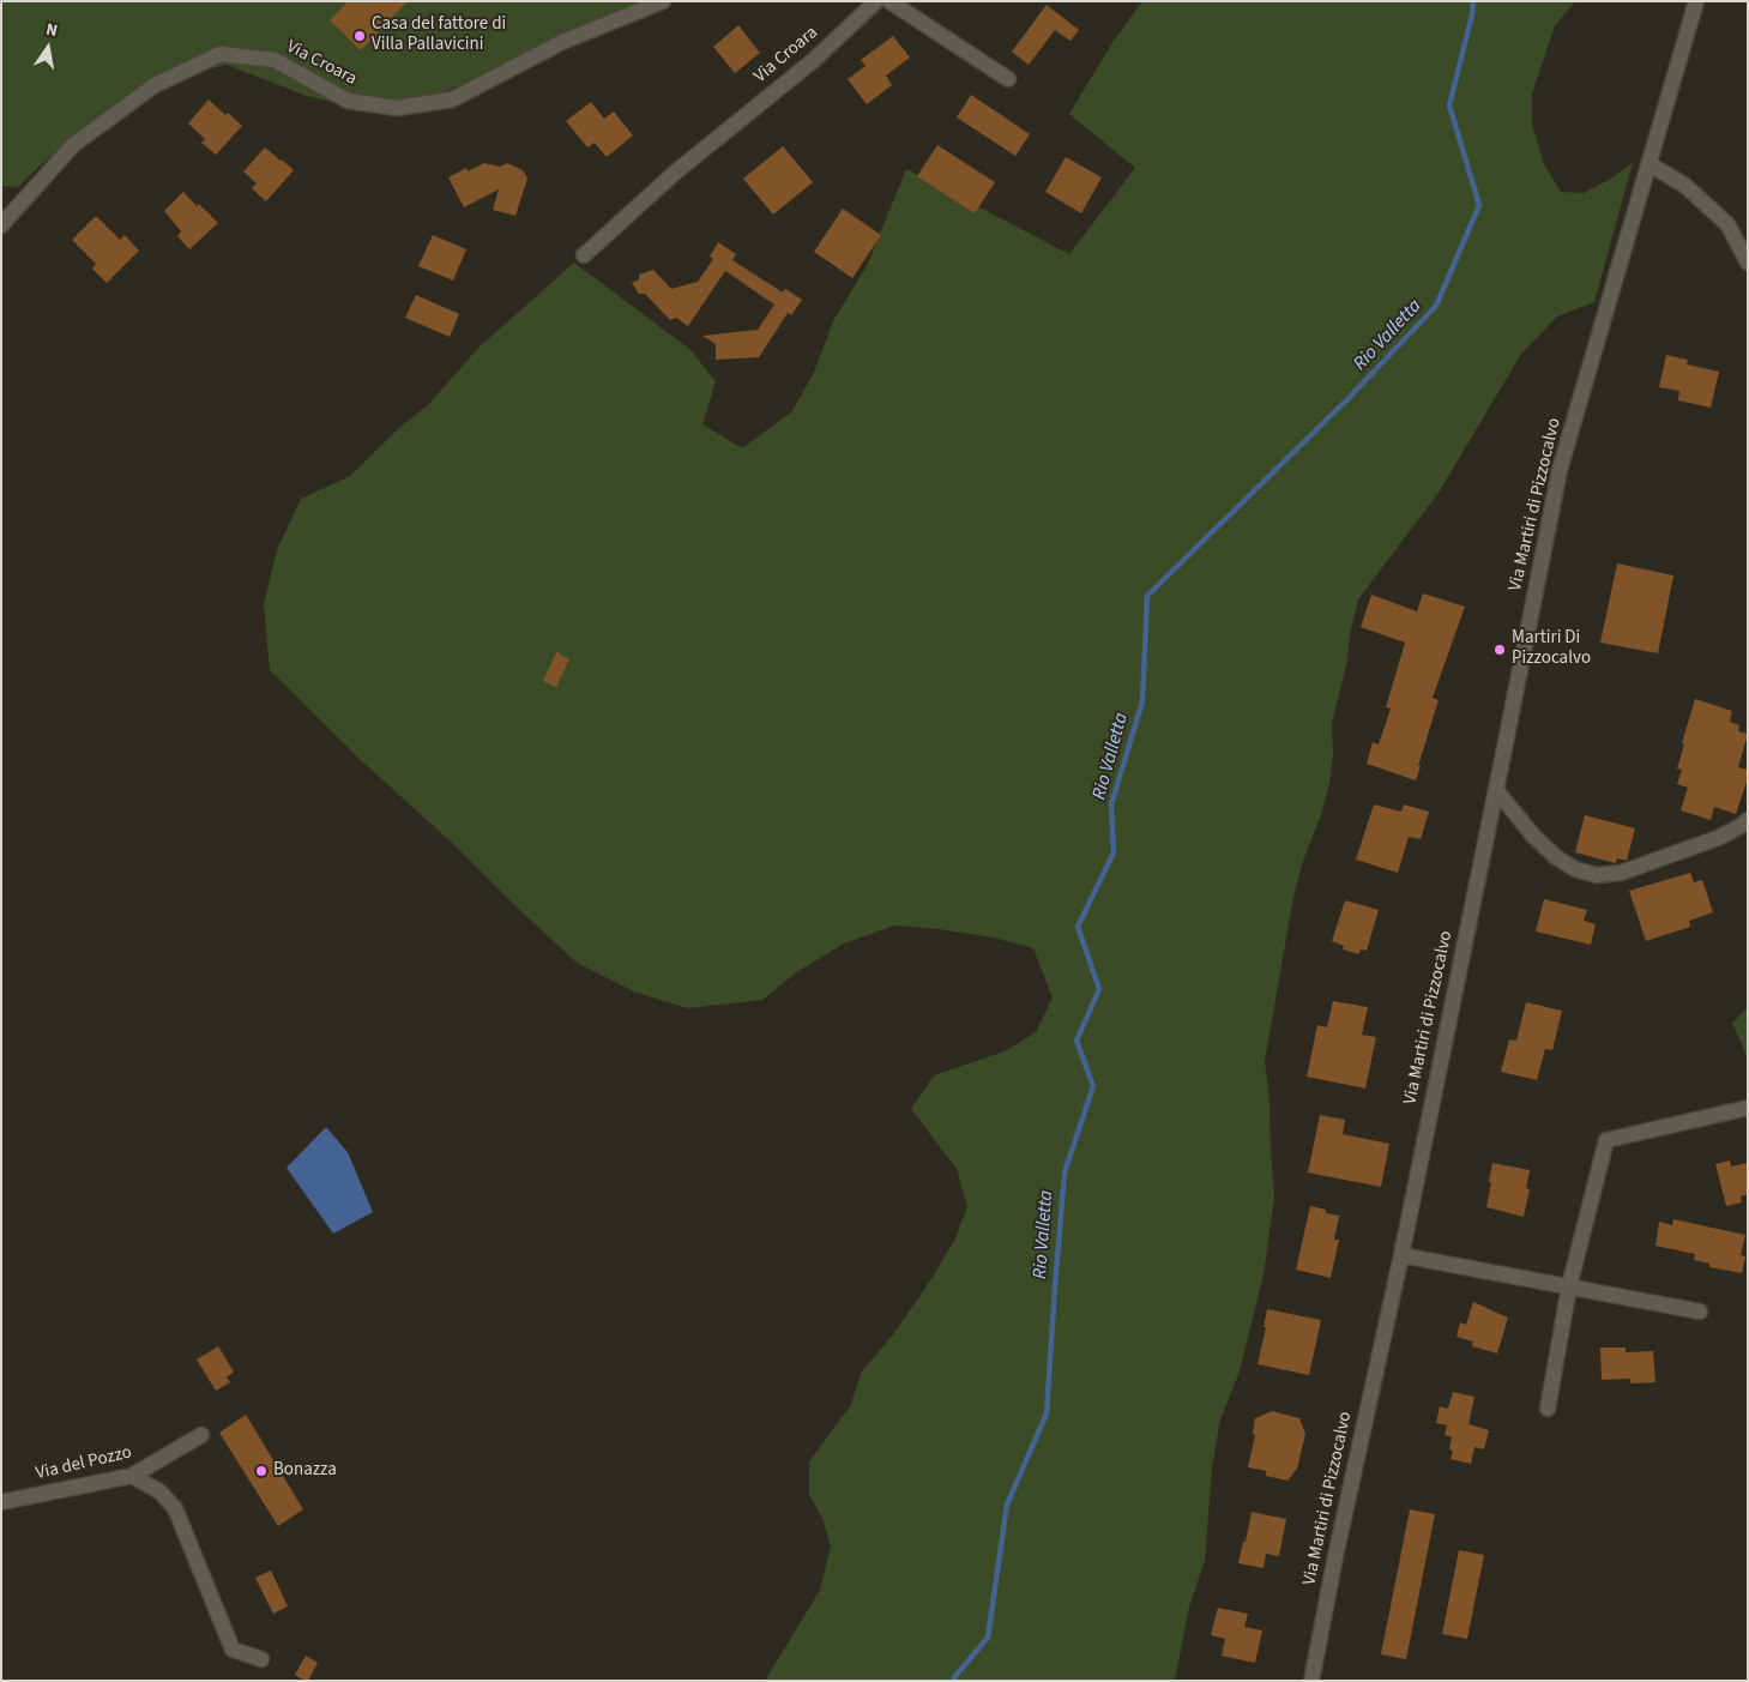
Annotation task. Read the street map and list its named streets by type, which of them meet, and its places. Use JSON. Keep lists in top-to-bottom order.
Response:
{
  "streets": {
    "street": ["Via Croara", "Via Martiri di Pizzocalvo", "Via del Pozzo"]
  },
  "water": ["Rio Valletta"],
  "places": ["Casa del fattore di Villa Pallavicini", "Martiri Di Pizzocalvo", "Bonazza"],
  "north": "top"
}
